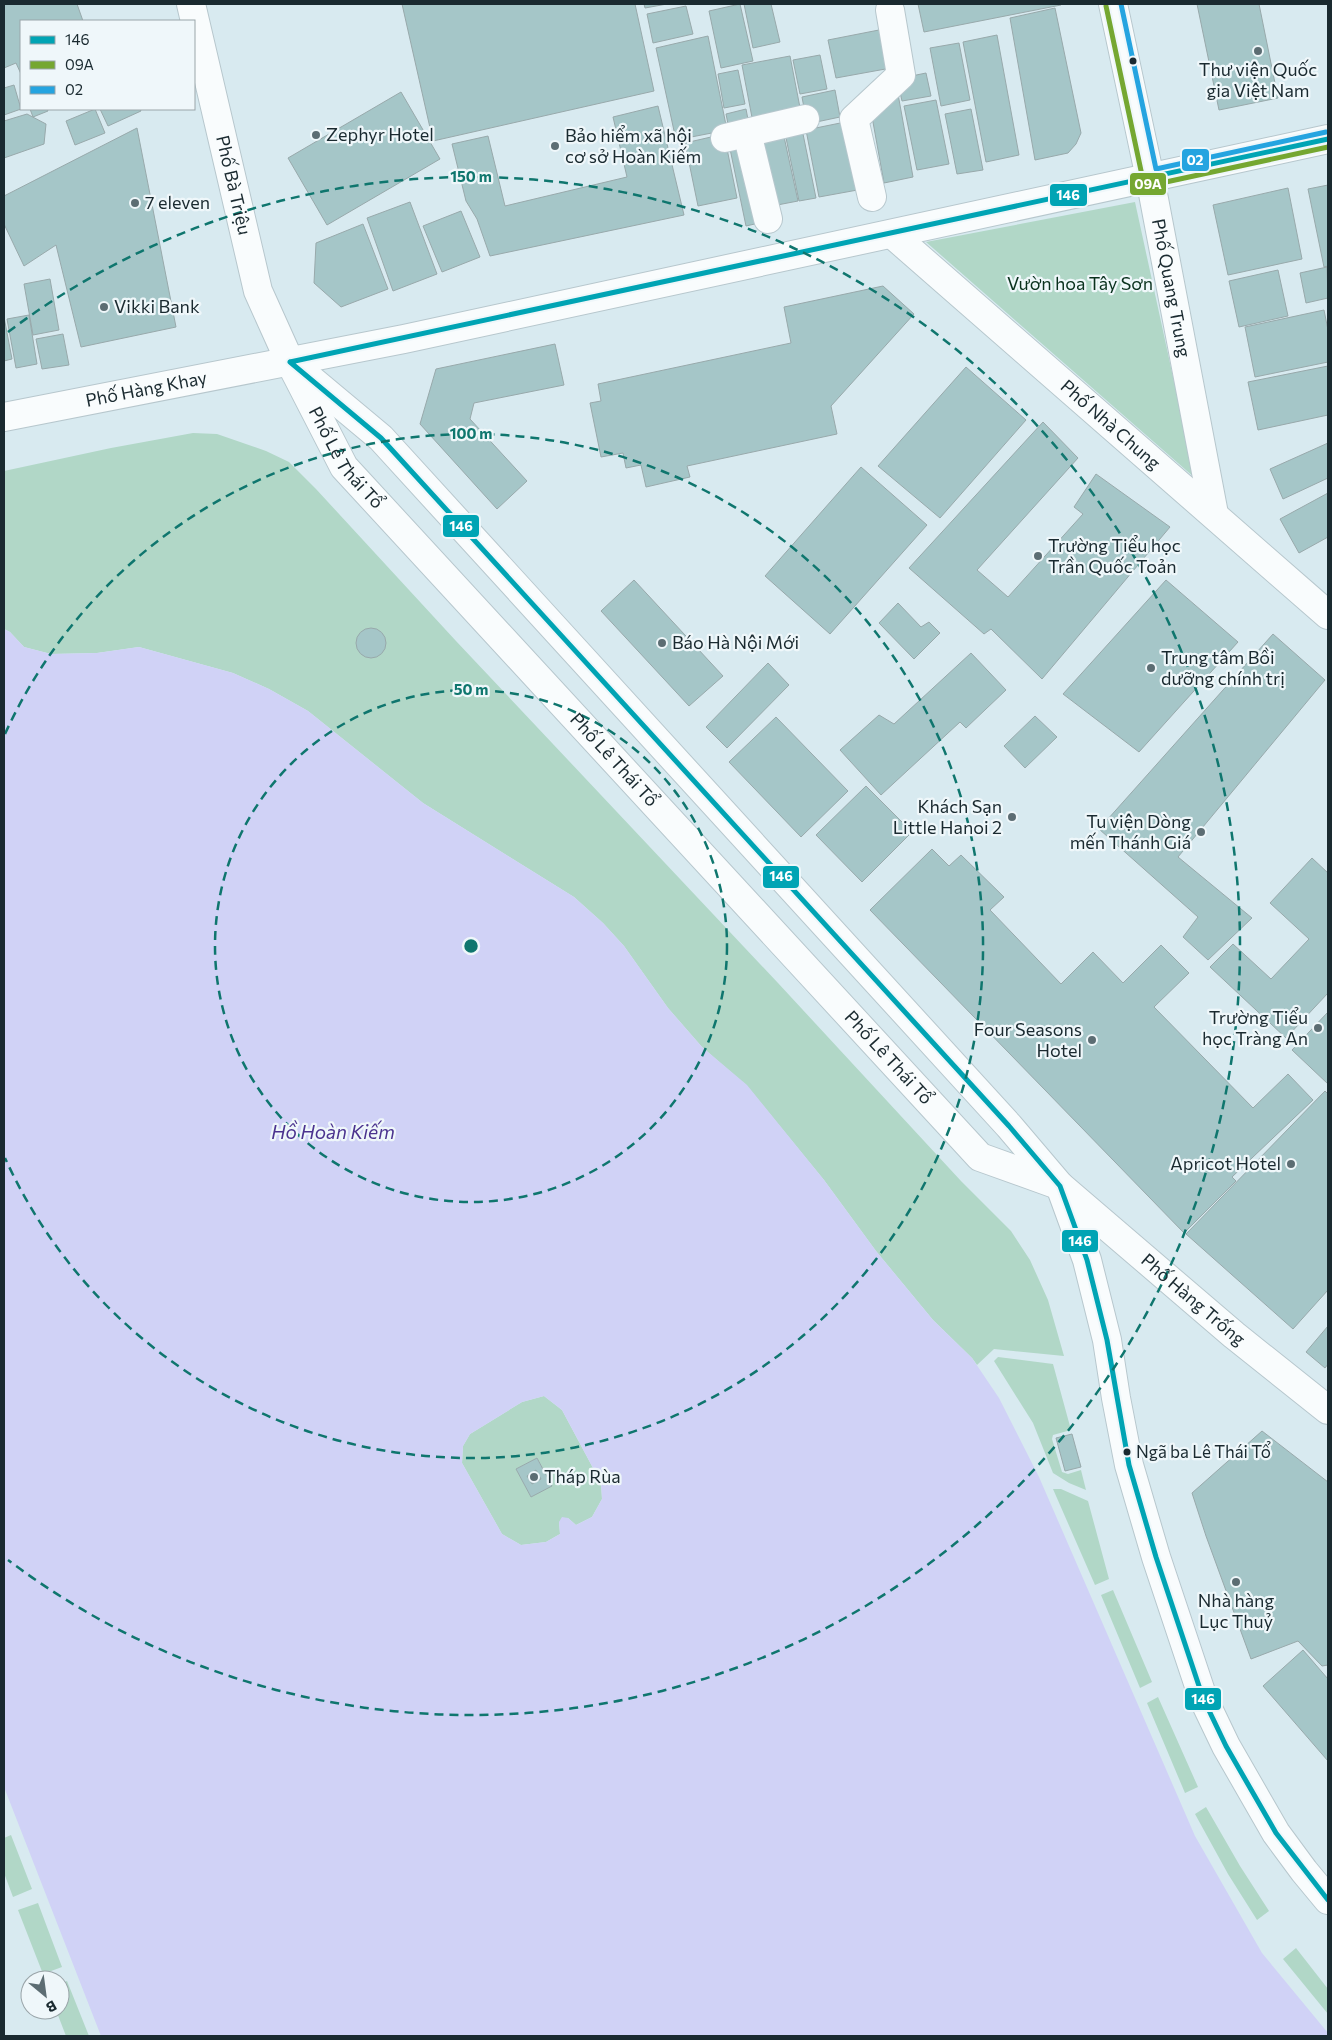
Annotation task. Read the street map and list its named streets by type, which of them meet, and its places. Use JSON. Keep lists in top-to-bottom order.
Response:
{
  "streets": {
    "main road": [
      "Phố Bà Triệu",
      "Phố Quang Trung",
      "Phố Hàng Khay",
      "Phố Nhà Chung",
      "Phố Lê Thái Tổ",
      "Phố Hàng Trống"
    ]
  },
  "crossings": [
    ["Phố Bà Triệu", "Phố Hàng Khay"],
    ["Phố Bà Triệu", "Phố Lê Thái Tổ"],
    ["Phố Quang Trung", "Phố Hàng Khay"],
    ["Phố Quang Trung", "Phố Nhà Chung"],
    ["Phố Hàng Khay", "Phố Nhà Chung"],
    ["Phố Hàng Khay", "Phố Lê Thái Tổ"],
    ["Phố Lê Thái Tổ", "Phố Hàng Trống"]
  ],
  "water": ["Hồ Hoàn Kiếm"],
  "parks": ["Vườn hoa Tây Sơn"],
  "places": [
    "Thư viện Quốc gia Việt Nam",
    "Zephyr Hotel",
    "Bảo hiểm xã hội cơ sở Hoàn Kiếm",
    "7 eleven",
    "Vikki Bank",
    "Trường Tiểu học Trần Quốc Toản",
    "Báo Hà Nội Mới",
    "Trung tâm Bồi dưỡng chính trị",
    "Khách Sạn Little Hanoi 2",
    "Tu viện Dòng mến Thánh Giá",
    "Trường Tiểu học Tràng An",
    "Four Seasons Hotel",
    "Apricot Hotel",
    "Ngã ba Lê Thái Tổ",
    "Tháp Rùa",
    "Nhà hàng Lục Thuỷ"
  ],
  "lines": ["transit line 02", "transit line 09A", "transit line 146"],
  "legend": ["146", "09A", "02"],
  "north": "bottom right",
  "rings": ["150 m", "100 m", "50 m"]
}
